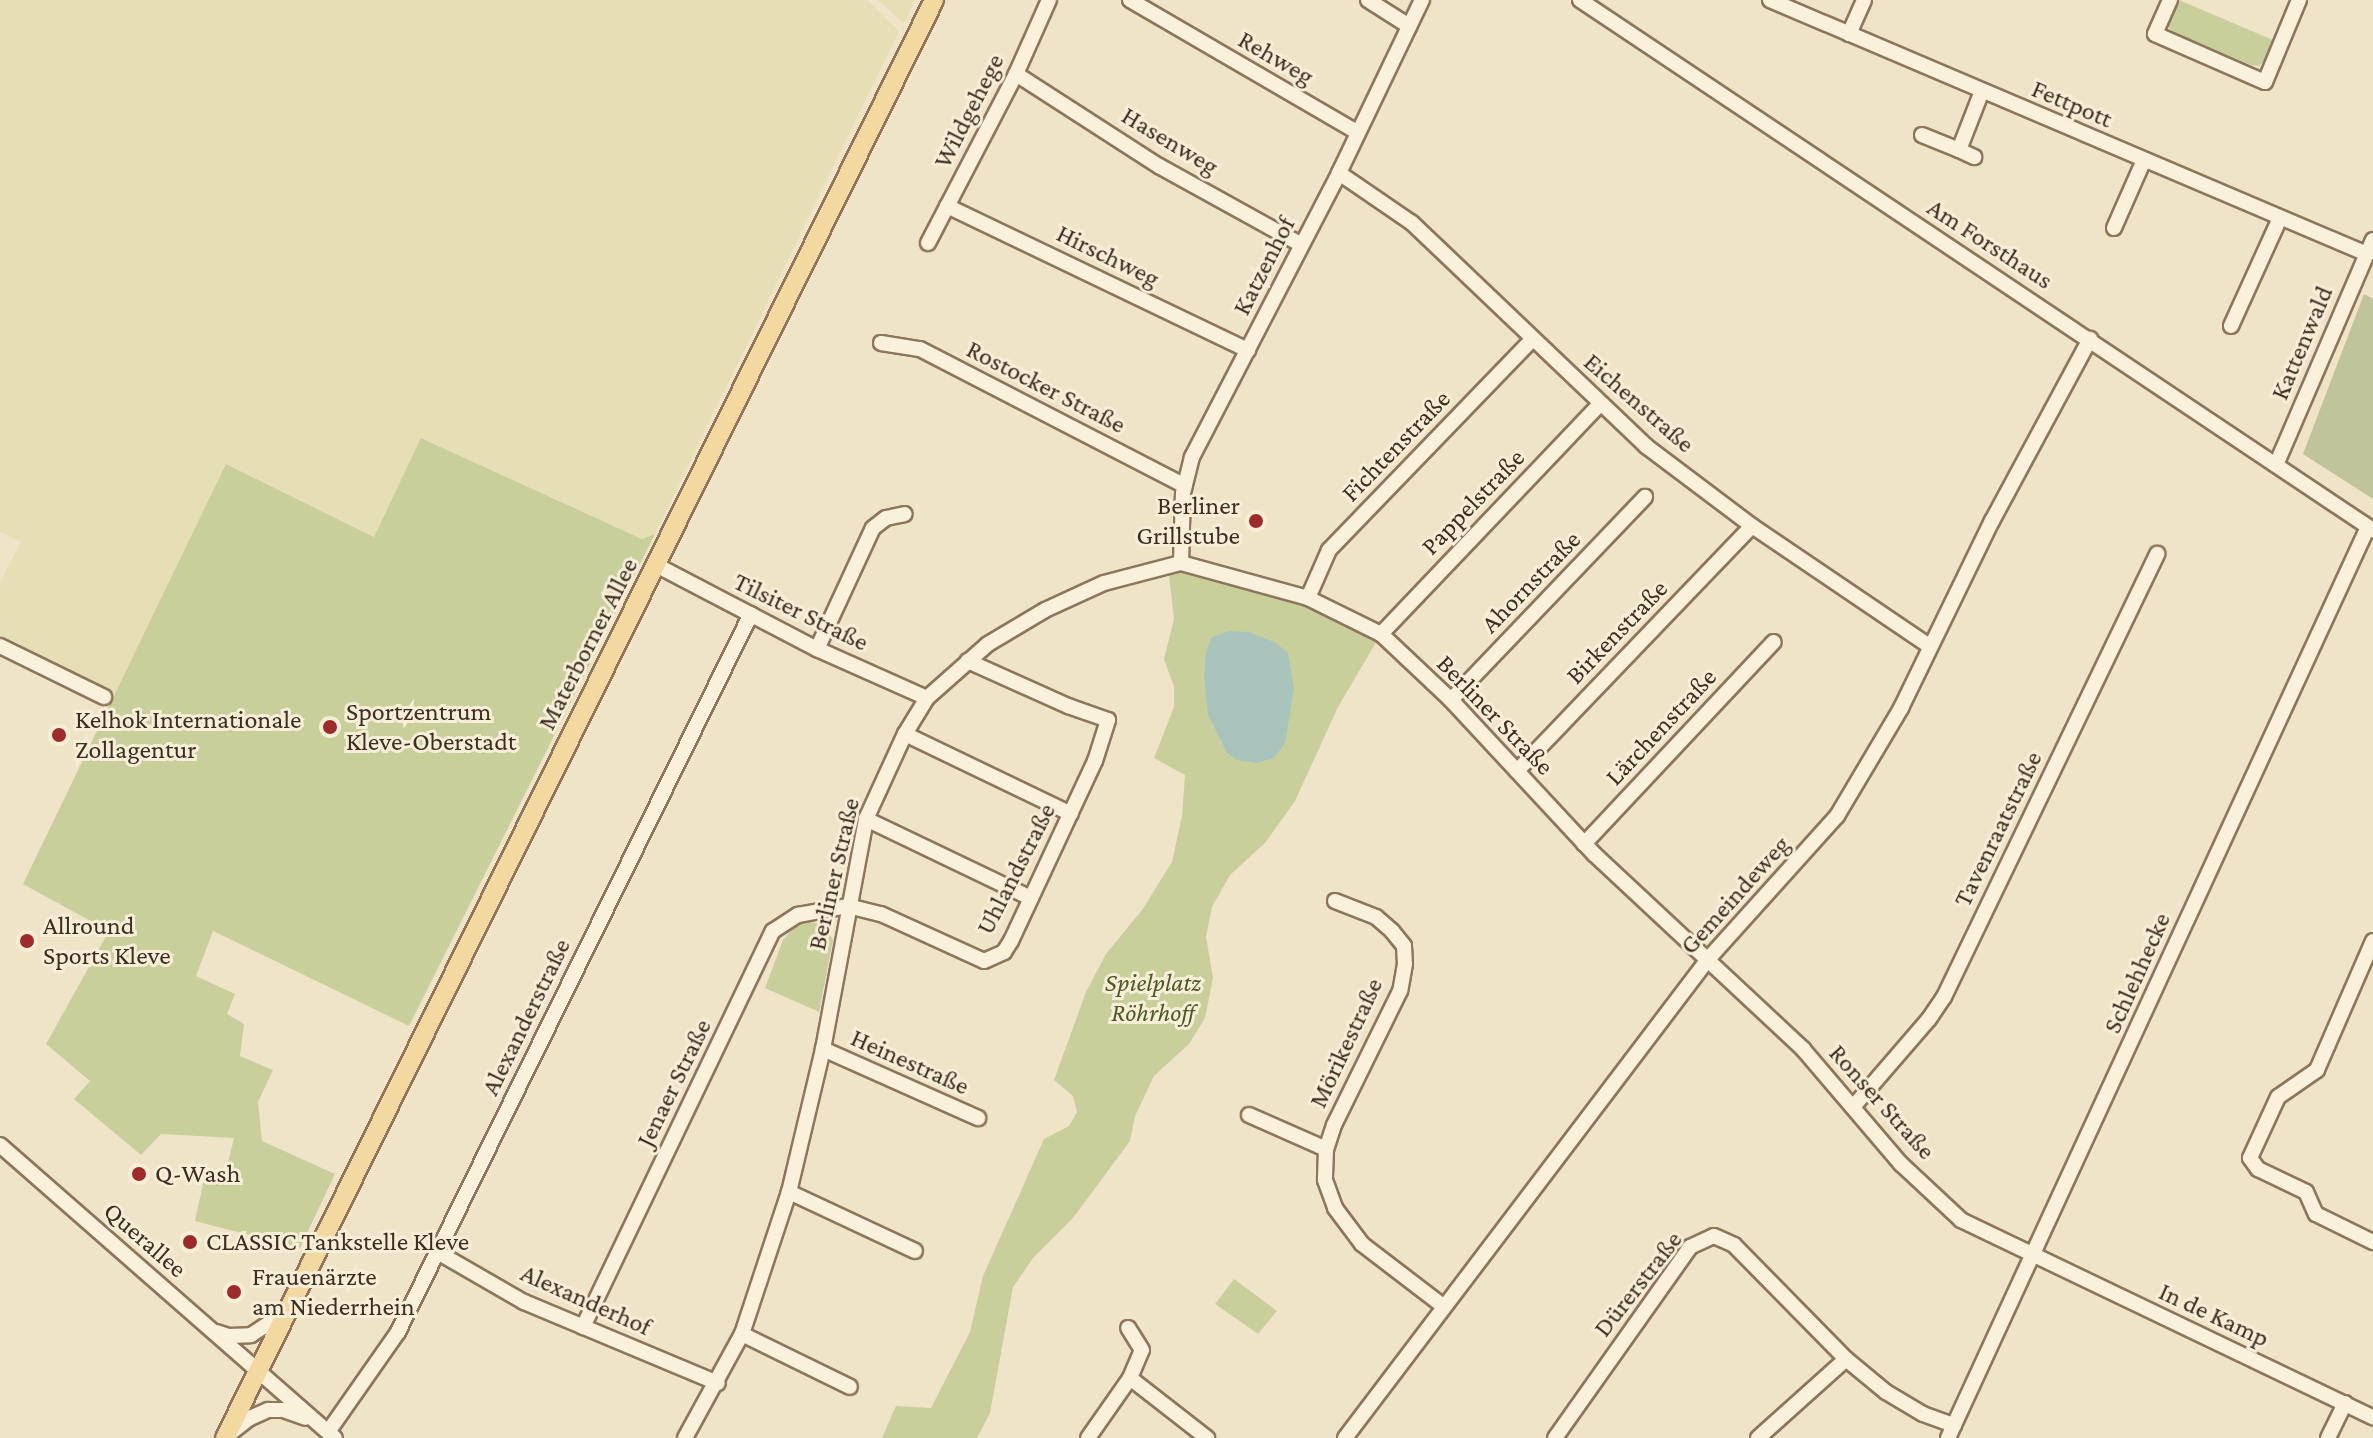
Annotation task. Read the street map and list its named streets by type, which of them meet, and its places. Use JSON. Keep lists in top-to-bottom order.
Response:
{
  "streets": {
    "main road": ["Materborner Allee"],
    "street": [
      "Rehweg",
      "Fettpott",
      "Wildgehege",
      "Hasenweg",
      "Am Forsthaus",
      "Hirschweg",
      "Katzenhof",
      "Kattenwald",
      "Rostocker Straße",
      "Eichenstraße",
      "Fichtenstraße",
      "Pappelstraße",
      "Ahornstraße",
      "Tilsiter Straße",
      "Birkenstraße",
      "Berliner Straße",
      "Lärchenstraße",
      "Tavenraatstraße",
      "Uhlandstraße",
      "Gemeindeweg",
      "Schlehhecke",
      "Alexanderstraße",
      "Mörikestraße",
      "Heinestraße",
      "Jenaer Straße",
      "Ronser Straße",
      "Querallee",
      "Dürerstraße",
      "Alexanderhof",
      "In de Kamp"
    ]
  },
  "crossings": [
    ["Rehweg", "Katzenhof"],
    ["Fettpott", "Kattenwald"],
    ["Wildgehege", "Hasenweg"],
    ["Wildgehege", "Hirschweg"],
    ["Hasenweg", "Katzenhof"],
    ["Am Forsthaus", "Kattenwald"],
    ["Am Forsthaus", "Gemeindeweg"],
    ["Am Forsthaus", "Schlehhecke"],
    ["Hirschweg", "Katzenhof"],
    ["Katzenhof", "Rostocker Straße"],
    ["Katzenhof", "Eichenstraße"],
    ["Katzenhof", "Berliner Straße"],
    ["Eichenstraße", "Fichtenstraße"],
    ["Eichenstraße", "Pappelstraße"],
    ["Eichenstraße", "Birkenstraße"],
    ["Eichenstraße", "Gemeindeweg"],
    ["Fichtenstraße", "Berliner Straße"],
    ["Pappelstraße", "Berliner Straße"],
    ["Ahornstraße", "Berliner Straße"],
    ["Tilsiter Straße", "Materborner Allee"],
    ["Tilsiter Straße", "Berliner Straße"],
    ["Tilsiter Straße", "Alexanderstraße"],
    ["Birkenstraße", "Berliner Straße"],
    ["Materborner Allee", "Querallee"],
    ["Berliner Straße", "Lärchenstraße"],
    ["Berliner Straße", "Uhlandstraße"],
    ["Berliner Straße", "Gemeindeweg"],
    ["Berliner Straße", "Heinestraße"],
    ["Berliner Straße", "Jenaer Straße"],
    ["Berliner Straße", "Ronser Straße"],
    ["Berliner Straße", "Alexanderhof"],
    ["Tavenraatstraße", "Ronser Straße"],
    ["Uhlandstraße", "Jenaer Straße"],
    ["Gemeindeweg", "Mörikestraße"],
    ["Gemeindeweg", "Ronser Straße"],
    ["Schlehhecke", "Ronser Straße"],
    ["Schlehhecke", "Dürerstraße"],
    ["Schlehhecke", "In de Kamp"],
    ["Alexanderstraße", "Querallee"],
    ["Alexanderstraße", "Alexanderhof"],
    ["Jenaer Straße", "Alexanderhof"],
    ["Ronser Straße", "In de Kamp"]
  ],
  "parks": ["Spielplatz Röhrhoff"],
  "places": [
    "Berliner Grillstube",
    "Sportzentrum Kleve-Oberstadt",
    "Kelhok Internationale Zollagentur",
    "Allround Sports Kleve",
    "Q-Wash",
    "CLASSIC Tankstelle Kleve",
    "Frauenärzte am Niederrhein"
  ]
}
